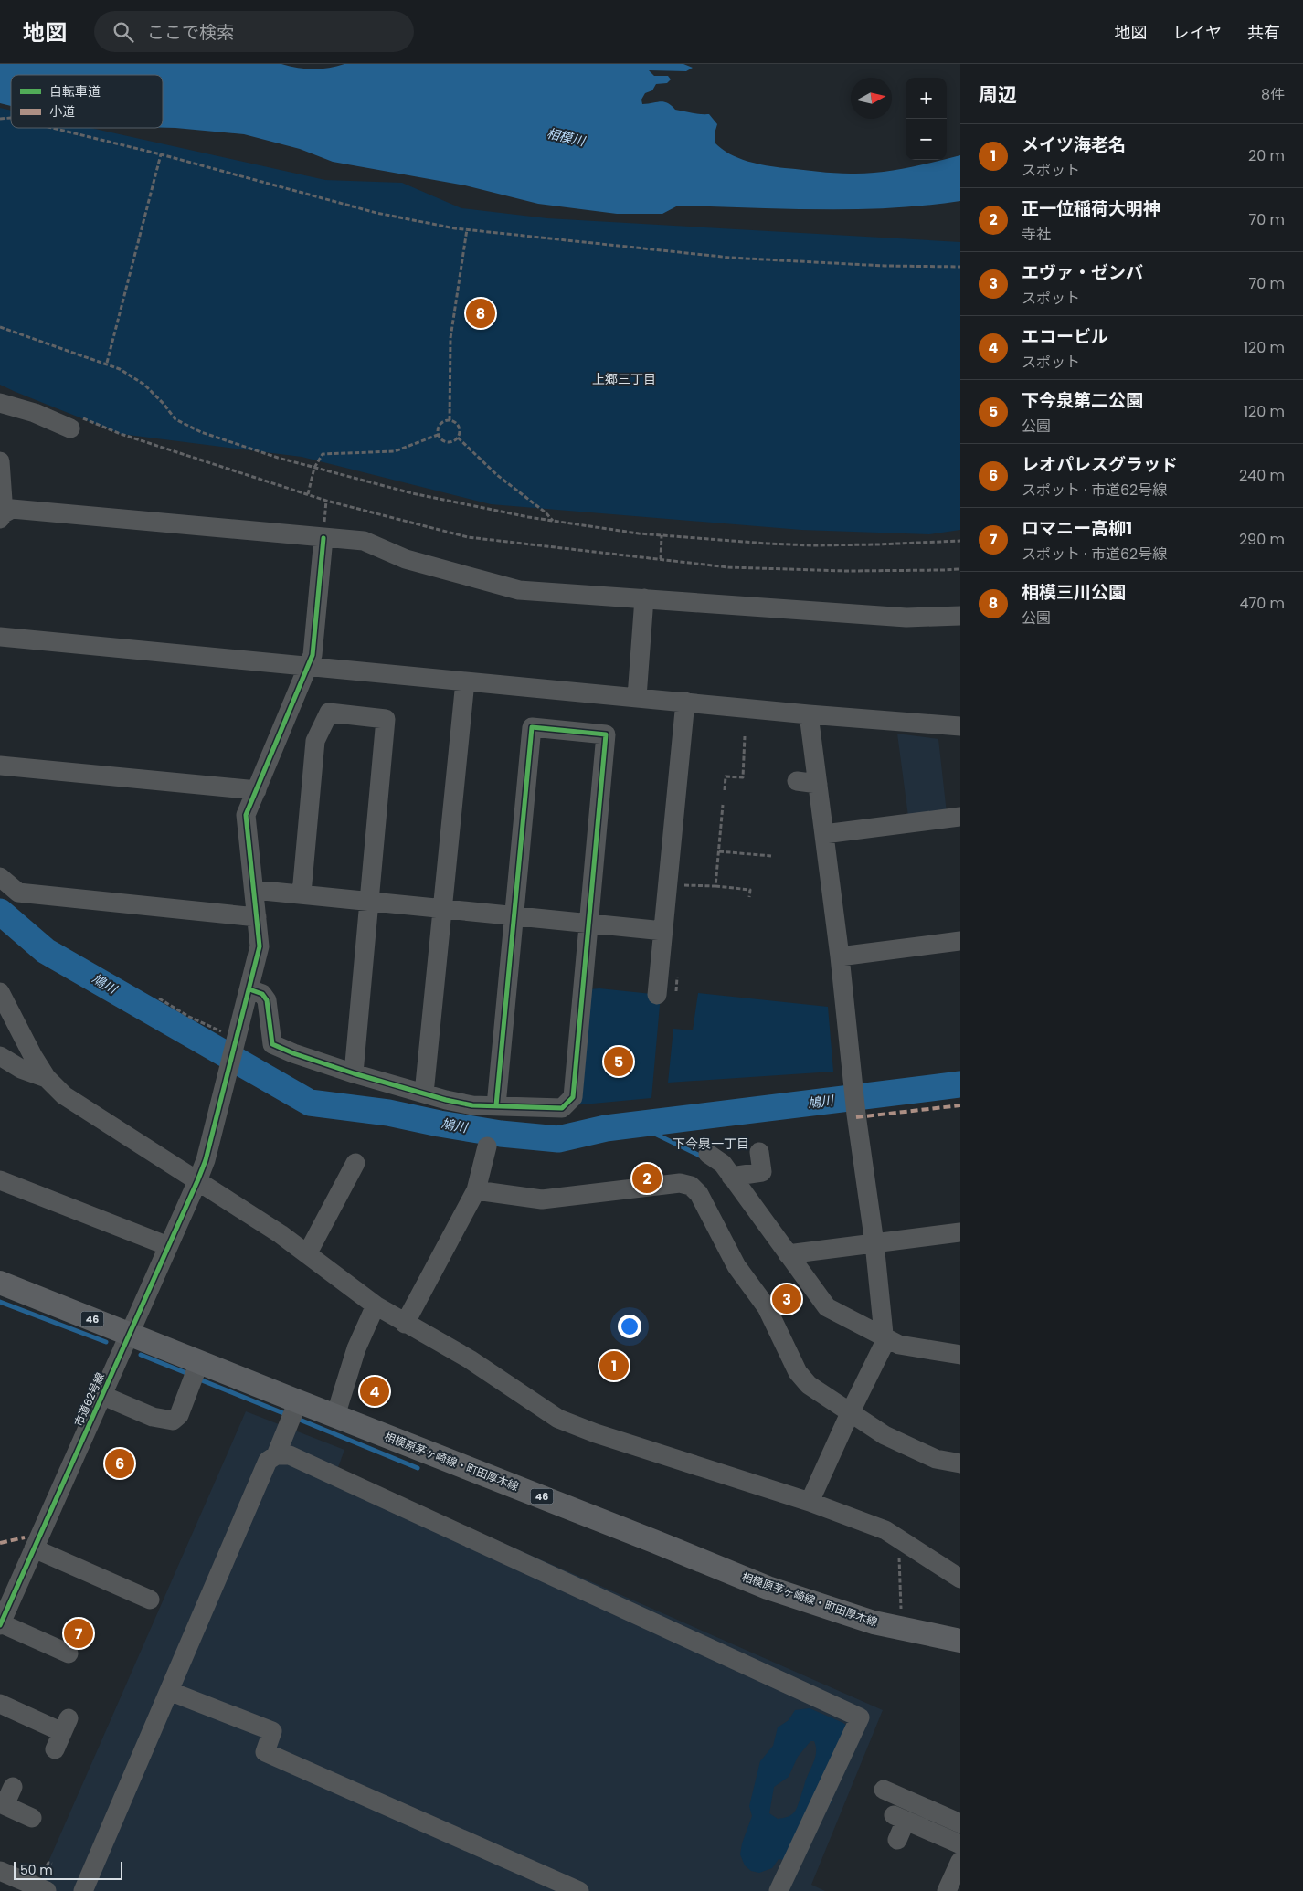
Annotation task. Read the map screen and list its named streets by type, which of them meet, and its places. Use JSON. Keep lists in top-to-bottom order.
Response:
{
  "streets": {
    "main road": ["46", "相模原茅ヶ崎線・町田厚木線"],
    "street": ["市道62号線"]
  },
  "crossings": [
    ["市道62号線", "相模原茅ヶ崎線・町田厚木線"]
  ],
  "districts": ["上郷三丁目", "下今泉一丁目"],
  "water": ["相模川", "鳩川"],
  "legend": ["自転車道", "小道"],
  "scale_bar": "50 m",
  "north": "right",
  "page": {
    "header": "地図",
    "search": "ここで検索",
    "nav": ["地図", "レイヤ", "共有"],
    "heading": ["周辺", "8件"],
    "map_buttons": ["+", "−"],
    "list": [
      {
        "mark": "1",
        "name": "メイツ海老名",
        "note": "スポット",
        "value": "20 m"
      },
      {
        "mark": "2",
        "name": "正一位稲荷大明神",
        "note": "寺社",
        "value": "70 m"
      },
      {
        "mark": "3",
        "name": "エヴァ・ゼンバ",
        "note": "スポット",
        "value": "70 m"
      },
      {
        "mark": "4",
        "name": "エコービル",
        "note": "スポット",
        "value": "120 m"
      },
      {
        "mark": "5",
        "name": "下今泉第二公園",
        "note": "公園",
        "value": "120 m"
      },
      {
        "mark": "6",
        "name": "レオパレスグラッド",
        "note": "スポット · 市道62号線",
        "value": "240 m"
      },
      {
        "mark": "7",
        "name": "ロマニー高柳1",
        "note": "スポット · 市道62号線",
        "value": "290 m"
      },
      {
        "mark": "8",
        "name": "相模三川公園",
        "note": "公園",
        "value": "470 m"
      }
    ],
    "pins": [
      "8",
      "5",
      "2",
      "3",
      "1",
      "4",
      "6",
      "7"
    ],
    "scale": "50 m"
  }
}
